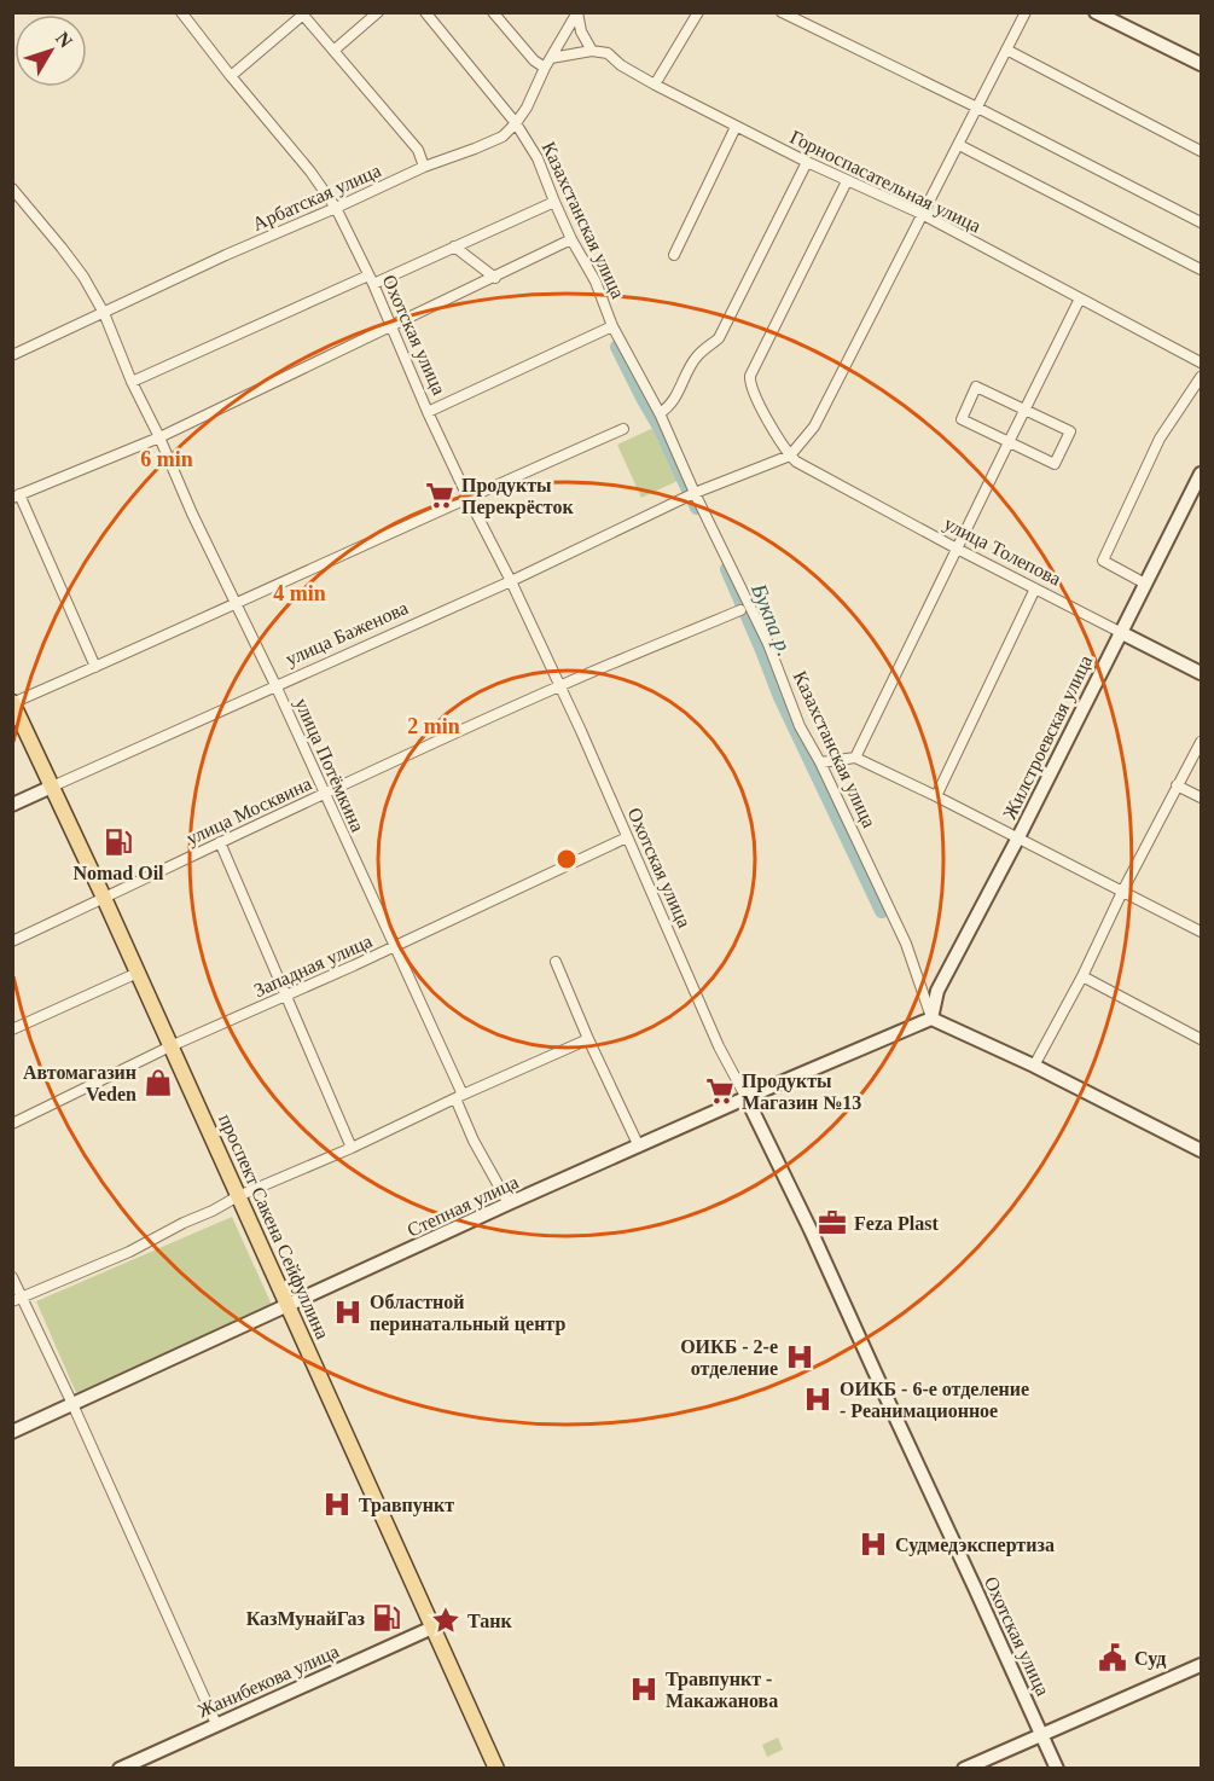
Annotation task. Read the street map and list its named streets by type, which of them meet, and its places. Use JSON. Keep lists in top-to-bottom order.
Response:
{
  "streets": {
    "main road": ["проспект Сакена Сейфуллина"],
    "street": [
      "Горноспасательная улица",
      "Арбатская улица",
      "Казахстанская улица",
      "Охотская улица",
      "улица Толепова",
      "улица Баженова",
      "Жилстроевская улица",
      "улица Потёмкина",
      "улица Москвина",
      "Западная улица",
      "Степная улица",
      "Жанибекова улица"
    ]
  },
  "crossings": [
    ["Арбатская улица", "Казахстанская улица"],
    ["Арбатская улица", "Охотская улица"],
    ["Арбатская улица", "улица Потёмкина"],
    ["Казахстанская улица", "улица Баженова"],
    ["Казахстанская улица", "Жилстроевская улица"],
    ["Казахстанская улица", "Степная улица"],
    ["Охотская улица", "улица Баженова"],
    ["Охотская улица", "улица Москвина"],
    ["Охотская улица", "Западная улица"],
    ["Охотская улица", "Степная улица"],
    ["улица Толепова", "улица Баженова"],
    ["улица Толепова", "Жилстроевская улица"],
    ["улица Баженова", "улица Потёмкина"],
    ["улица Баженова", "проспект Сакена Сейфуллина"],
    ["Жилстроевская улица", "Степная улица"],
    ["улица Потёмкина", "улица Москвина"],
    ["улица Потёмкина", "Западная улица"],
    ["улица Потёмкина", "Степная улица"],
    ["улица Москвина", "проспект Сакена Сейфуллина"],
    ["Западная улица", "проспект Сакена Сейфуллина"],
    ["Степная улица", "проспект Сакена Сейфуллина"],
    ["проспект Сакена Сейфуллина", "Жанибекова улица"]
  ],
  "water": ["Букпа р."],
  "places": {
    "supermarket": ["Продукты Перекрёсток", "Продукты Магазин №13"],
    "fuel station": ["Nomad Oil", "КазМунайГаз"],
    "shop": ["Автомагазин Veden"],
    "office": ["Feza Plast"],
    "hospital": [
      "Областной перинатальный центр",
      "ОИКБ - 2-е отделение",
      "ОИКБ - 6-е отделение - Реанимационное",
      "Травпункт",
      "Судмедэкспертиза",
      "Травпункт - Макажанова"
    ],
    "place": ["Танк"],
    "public building": ["Суд"]
  },
  "north": "top right",
  "rings": ["6 min", "4 min", "2 min"]
}
